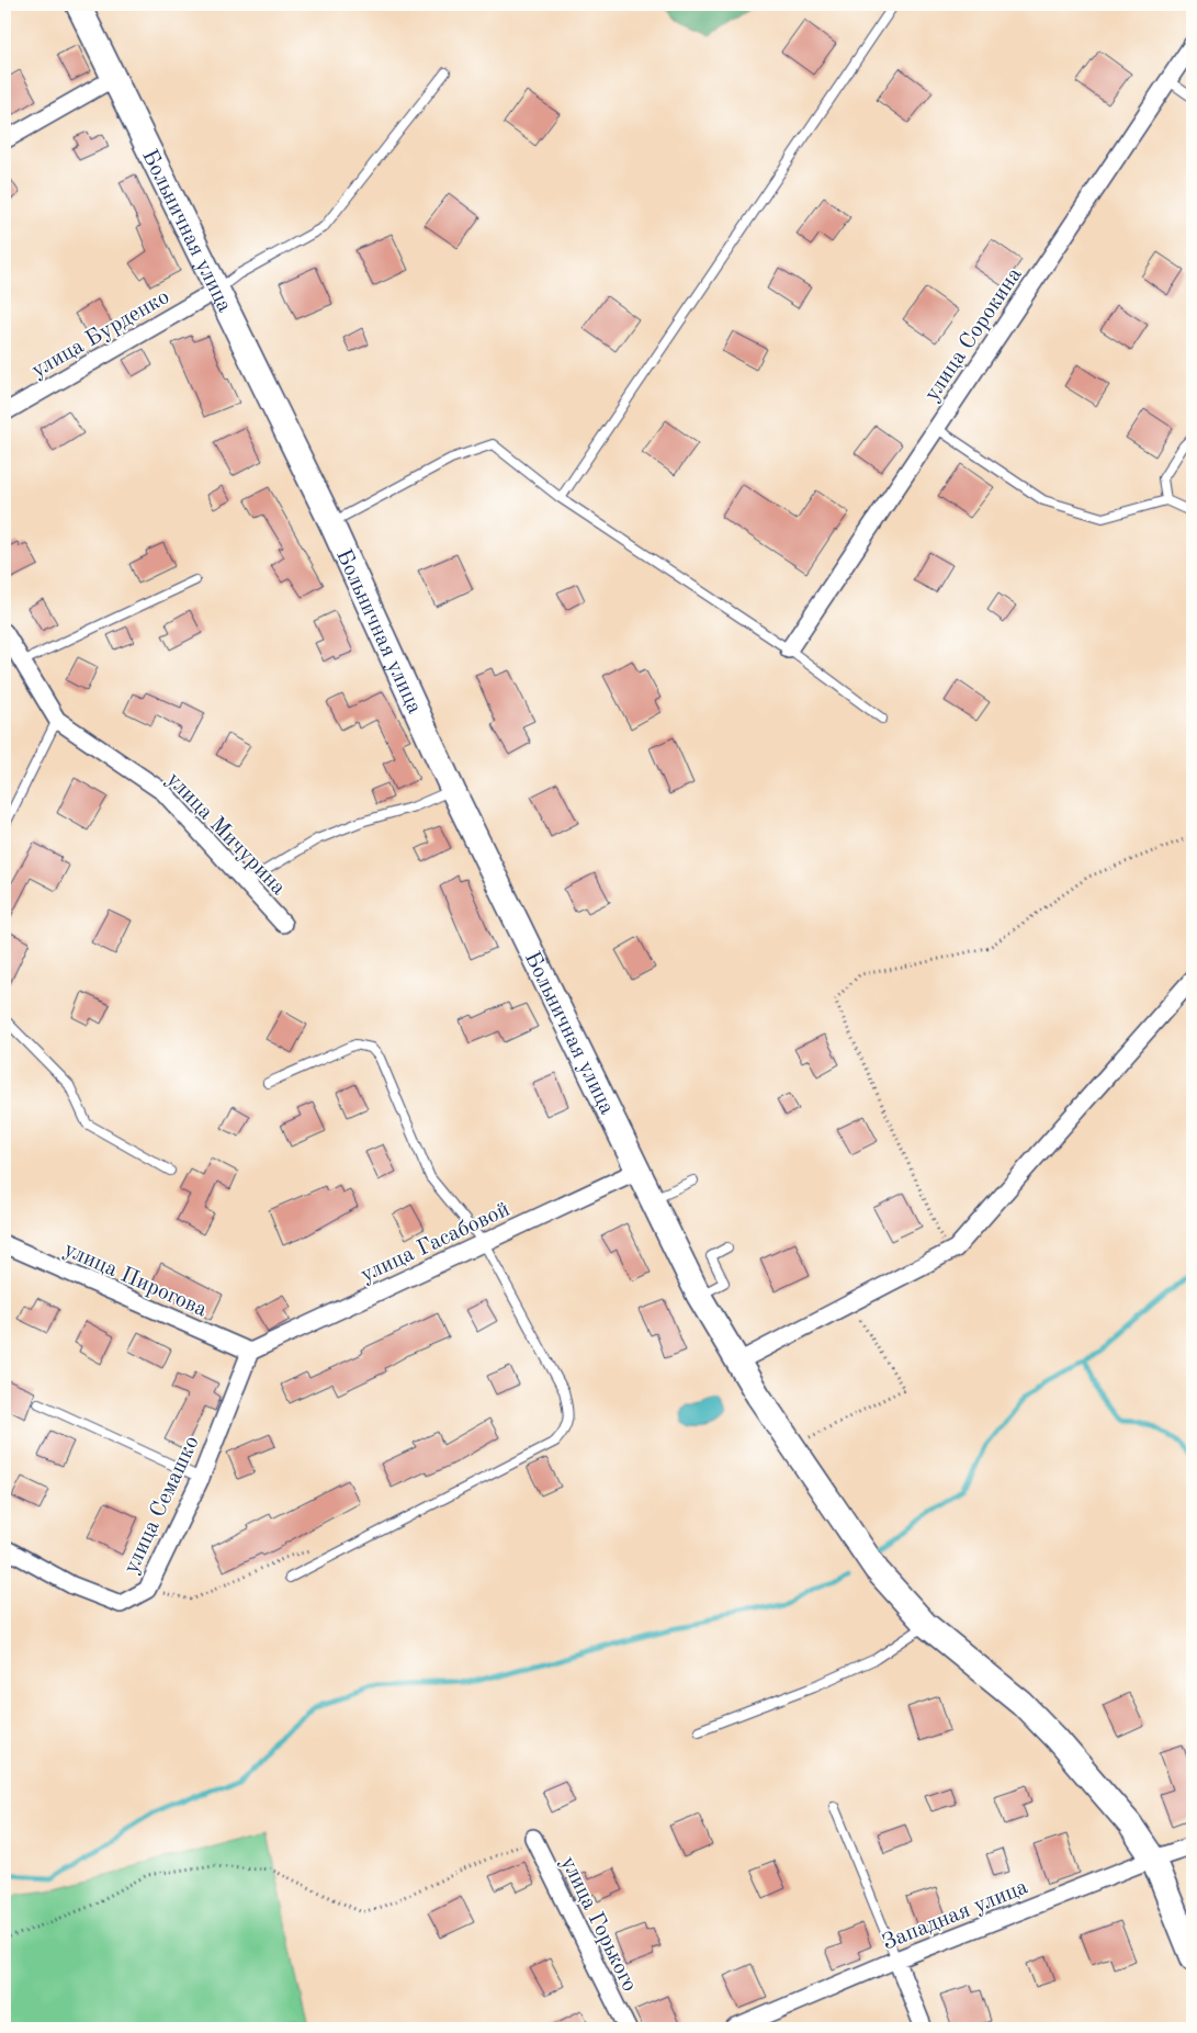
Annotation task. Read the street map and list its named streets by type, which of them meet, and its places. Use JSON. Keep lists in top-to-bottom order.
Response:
{
  "streets": {
    "street": [
      "Больничная улица",
      "улица Бурденко",
      "улица Сорокина",
      "улица Мичурина",
      "улица Гасабовой",
      "улица Пирогова",
      "улица Семашко",
      "Западная улица",
      "улица Горького"
    ]
  },
  "crossings": [
    ["Больничная улица", "улица Бурденко"],
    ["Больничная улица", "улица Гасабовой"],
    ["Больничная улица", "Западная улица"],
    ["улица Гасабовой", "улица Пирогова"],
    ["улица Гасабовой", "улица Семашко"],
    ["улица Пирогова", "улица Семашко"]
  ]
}
